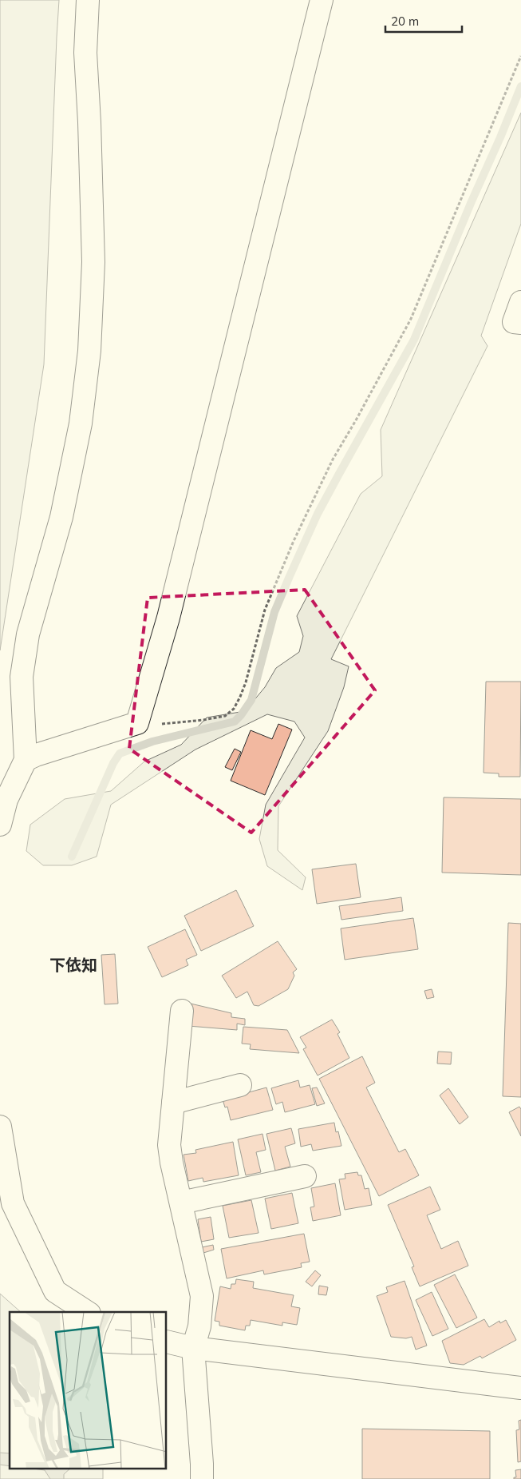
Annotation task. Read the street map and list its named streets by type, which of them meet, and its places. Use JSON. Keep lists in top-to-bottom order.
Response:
{
  "districts": ["下依知"],
  "scale_bar": "20 m"
}
